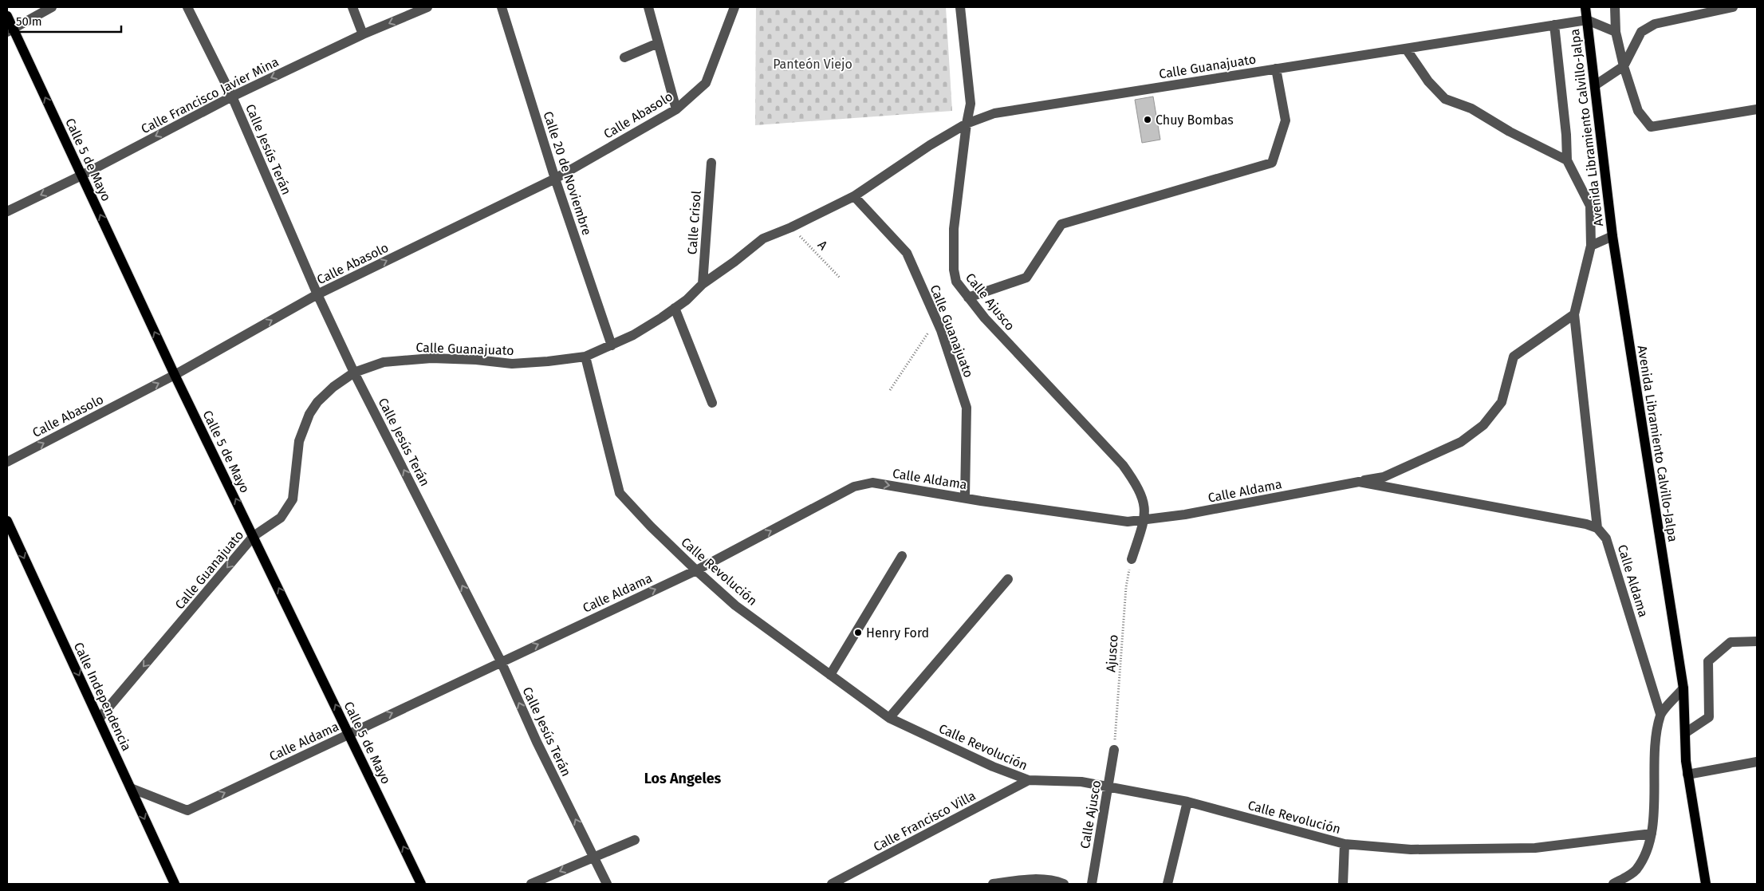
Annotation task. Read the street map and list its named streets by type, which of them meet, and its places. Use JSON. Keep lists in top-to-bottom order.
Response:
{
  "streets": {
    "main road": ["Avenida Libramiento Calvillo-Jalpa", "Calle 5 de Mayo", "Calle Independencia"],
    "street": [
      "Calle Guanajuato",
      "Calle Francisco Javier Mina",
      "Calle Abasolo",
      "Calle Jesús Terán",
      "Calle 20 de Noviembre",
      "Calle Crisol",
      "Calle Ajusco",
      "Calle Aldama",
      "Calle Revolución",
      "Calle Francisco Villa"
    ],
    "path": ["A", "Ajusco"]
  },
  "crossings": [
    ["Calle Guanajuato", "Avenida Libramiento Calvillo-Jalpa"],
    ["Calle Guanajuato", "Calle Jesús Terán"],
    ["Calle Guanajuato", "Calle 5 de Mayo"],
    ["Calle Guanajuato", "Calle 20 de Noviembre"],
    ["Calle Guanajuato", "Calle Crisol"],
    ["Calle Guanajuato", "A"],
    ["Calle Guanajuato", "Calle Ajusco"],
    ["Calle Guanajuato", "Calle Aldama"],
    ["Calle Guanajuato", "Calle Revolución"],
    ["Calle Guanajuato", "Calle Independencia"],
    ["Calle Francisco Javier Mina", "Calle Jesús Terán"],
    ["Calle Francisco Javier Mina", "Calle 5 de Mayo"],
    ["Calle Abasolo", "Calle Jesús Terán"],
    ["Calle Abasolo", "Calle 5 de Mayo"],
    ["Calle Abasolo", "Calle 20 de Noviembre"],
    ["Calle Jesús Terán", "Calle Aldama"],
    ["Calle 5 de Mayo", "Calle Aldama"],
    ["Calle Ajusco", "Calle Aldama"],
    ["Calle Ajusco", "Calle Revolución"],
    ["Calle Ajusco", "Ajusco"],
    ["Calle Aldama", "Calle Revolución"],
    ["Calle Aldama", "Calle Independencia"],
    ["Calle Revolución", "Calle Francisco Villa"]
  ],
  "one_way": [
    "Calle Francisco Javier Mina",
    "Calle Abasolo",
    "Calle Jesús Terán",
    "Calle 5 de Mayo",
    "Calle Aldama",
    "Calle Independencia"
  ],
  "districts": ["Los Angeles"],
  "parks": ["Panteón Viejo"],
  "places": ["Chuy Bombas", "Henry Ford"],
  "scale_bar": "50 m"
}
